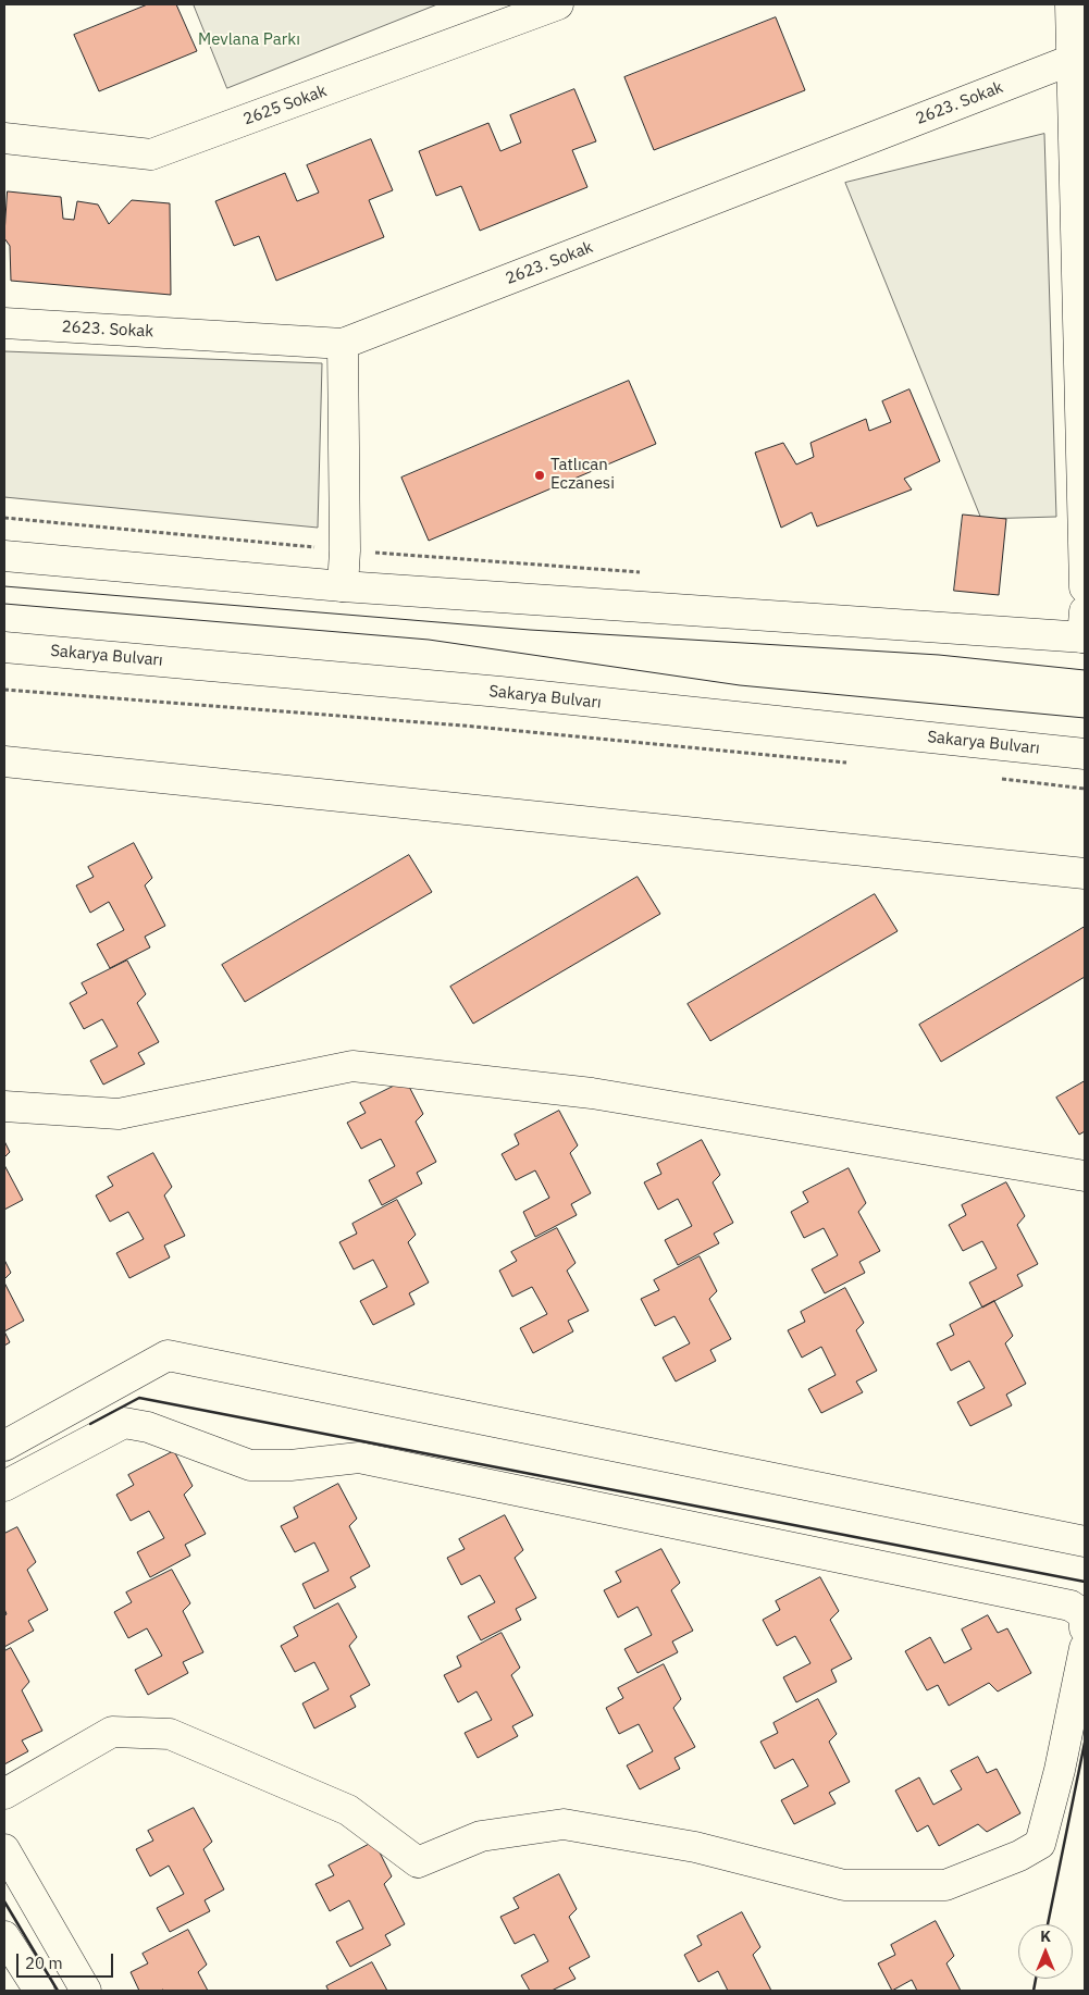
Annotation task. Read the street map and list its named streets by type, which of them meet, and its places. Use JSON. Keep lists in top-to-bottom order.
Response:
{
  "streets": {
    "street": ["2623. Sokak", "2625 Sokak", "Sakarya Bulvarı"]
  },
  "parks": ["Mevlana Parkı"],
  "places": ["Tatlıcan Eczanesi"],
  "scale_bar": "20 m",
  "north": "top"
}
